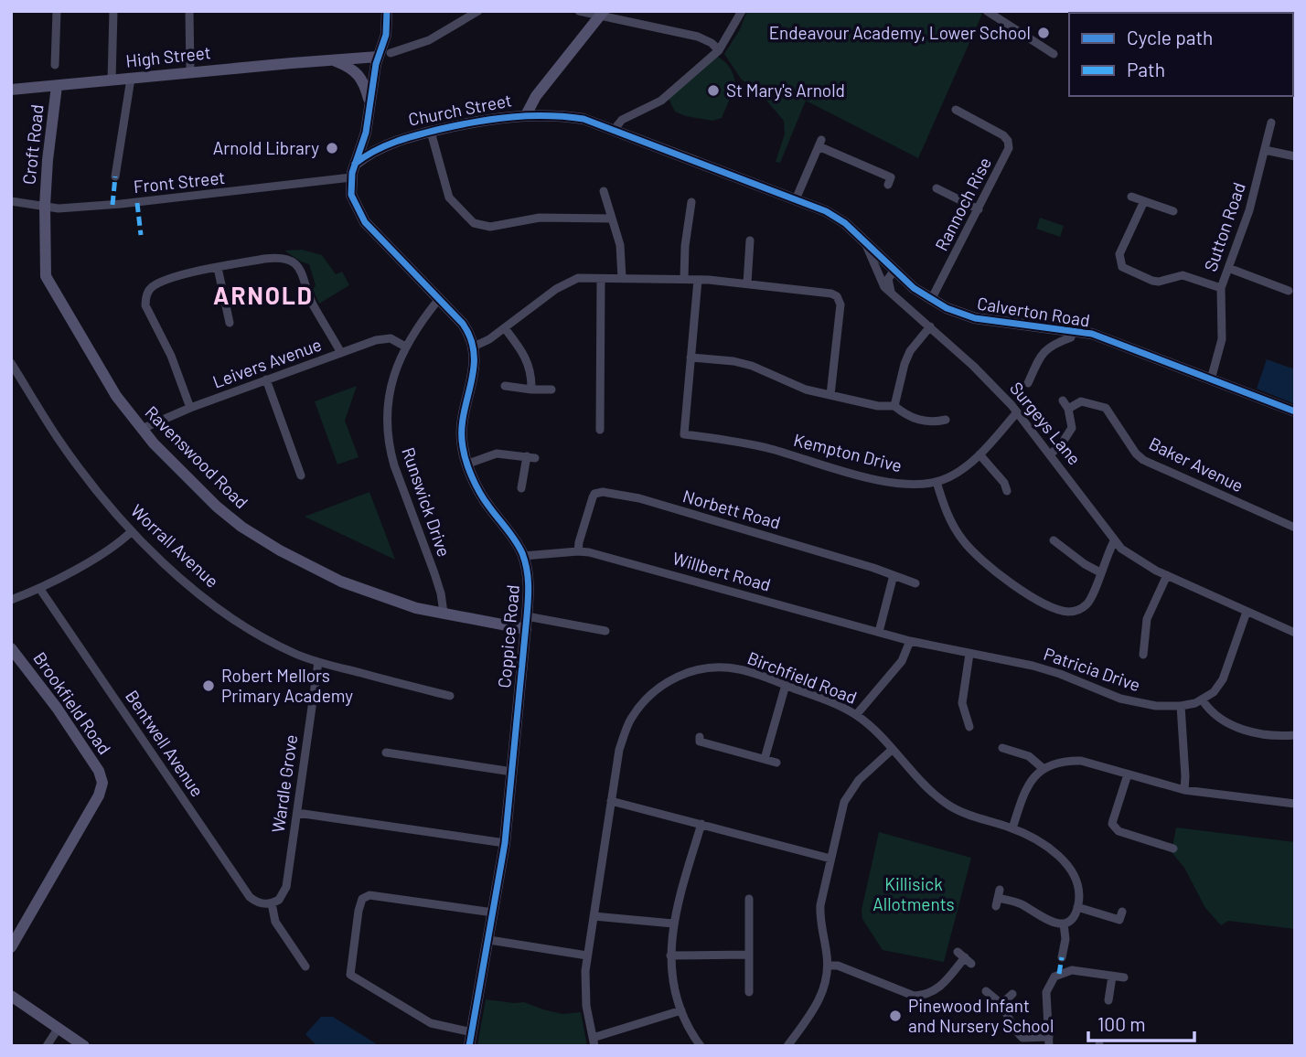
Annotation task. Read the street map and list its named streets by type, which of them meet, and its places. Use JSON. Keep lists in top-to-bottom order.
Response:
{
  "streets": {
    "street": [
      "High Street",
      "Church Street",
      "Croft Road",
      "Front Street",
      "Rannoch Rise",
      "Sutton Road",
      "Calverton Road",
      "Leivers Avenue",
      "Surgeys Lane",
      "Kempton Drive",
      "Ravenswood Road",
      "Baker Avenue",
      "Runswick Drive",
      "Norbett Road",
      "Worrall Avenue",
      "Willbert Road",
      "Coppice Road",
      "Patricia Drive",
      "Birchfield Road",
      "Brookfield Road",
      "Bentwell Avenue",
      "Wardle Grove"
    ]
  },
  "crossings": [
    ["High Street", "Croft Road"],
    ["Church Street", "Calverton Road"],
    ["Croft Road", "Front Street"],
    ["Croft Road", "Ravenswood Road"],
    ["Front Street", "Ravenswood Road"],
    ["Rannoch Rise", "Calverton Road"],
    ["Sutton Road", "Calverton Road"],
    ["Calverton Road", "Surgeys Lane"],
    ["Leivers Avenue", "Ravenswood Road"],
    ["Leivers Avenue", "Runswick Drive"],
    ["Surgeys Lane", "Kempton Drive"],
    ["Ravenswood Road", "Runswick Drive"],
    ["Ravenswood Road", "Coppice Road"],
    ["Norbett Road", "Willbert Road"],
    ["Worrall Avenue", "Wardle Grove"],
    ["Willbert Road", "Coppice Road"],
    ["Willbert Road", "Patricia Drive"],
    ["Bentwell Avenue", "Wardle Grove"]
  ],
  "districts": ["ARNOLD"],
  "parks": ["Killisick Allotments"],
  "places": [
    "Endeavour Academy, Lower School",
    "St Mary's Arnold",
    "Arnold Library",
    "Robert Mellors Primary Academy",
    "Pinewood Infant and Nursery School"
  ],
  "legend": ["Cycle path", "Path"],
  "scale_bar": "100 m"
}
